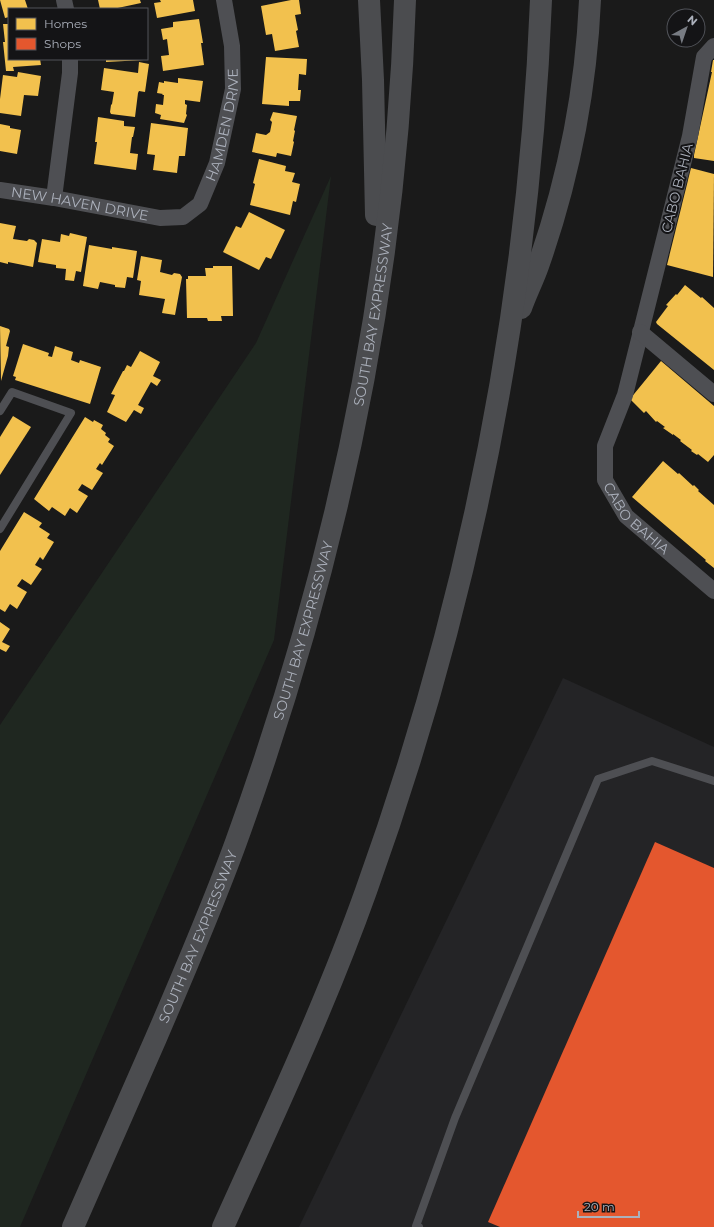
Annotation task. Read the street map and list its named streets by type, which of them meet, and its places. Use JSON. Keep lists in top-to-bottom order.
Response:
{
  "streets": {
    "highway": ["SOUTH BAY EXPRESSWAY"],
    "street": ["HAMDEN DRIVE", "CABO BAHIA", "NEW HAVEN DRIVE"]
  },
  "crossings": [
    ["HAMDEN DRIVE", "NEW HAVEN DRIVE"]
  ],
  "legend": ["Homes", "Shops"],
  "scale_bar": "20 m",
  "north": "top right"
}
